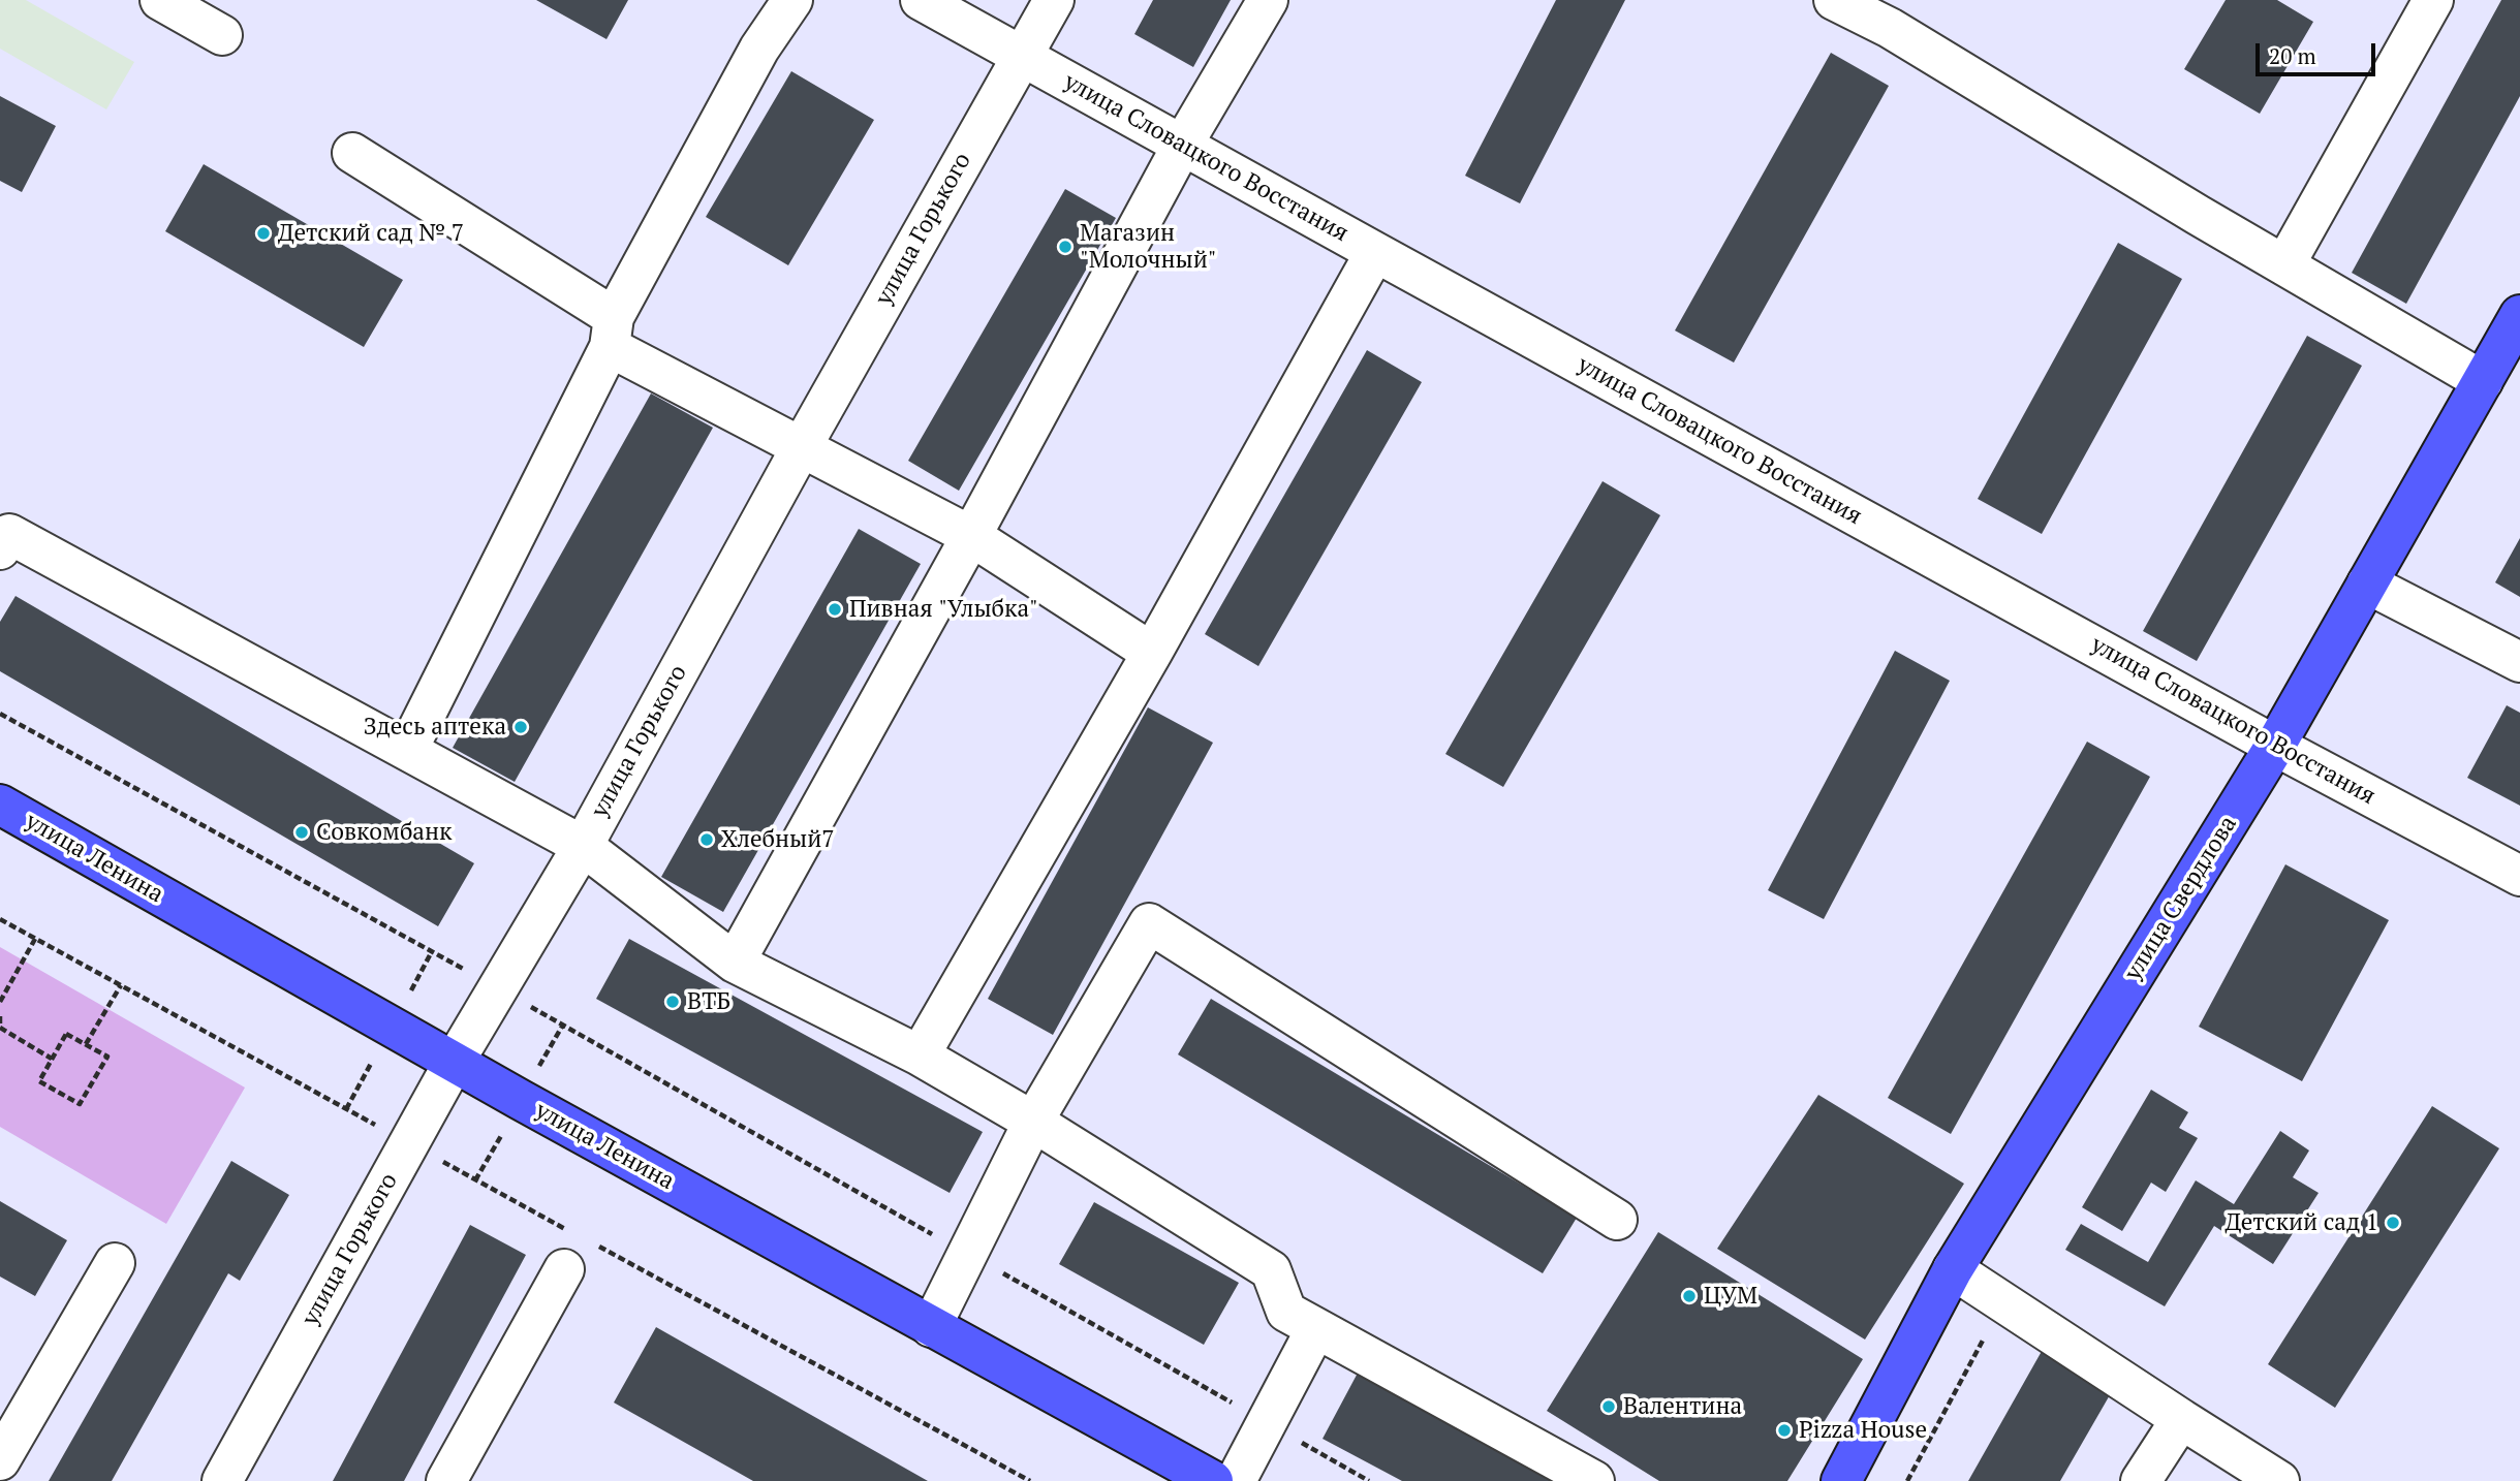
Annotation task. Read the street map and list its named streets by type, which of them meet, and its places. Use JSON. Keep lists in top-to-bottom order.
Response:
{
  "streets": {
    "main road": ["улица Ленина", "улица Свердлова"],
    "street": ["улица Словацкого Восстания", "улица Горького"]
  },
  "crossings": [
    ["улица Словацкого Восстания", "улица Горького"],
    ["улица Словацкого Восстания", "улица Свердлова"],
    ["улица Горького", "улица Ленина"]
  ],
  "places": [
    "Детский сад № 7",
    "Магазин \"Молочный\"",
    "Пивная \"Улыбка\"",
    "Здесь аптека",
    "Совкомбанк",
    "Хлебный7",
    "ВТБ",
    "Детский сад 1",
    "ЦУМ",
    "Валентина",
    "Pizza House"
  ],
  "scale_bar": "20 m"
}
